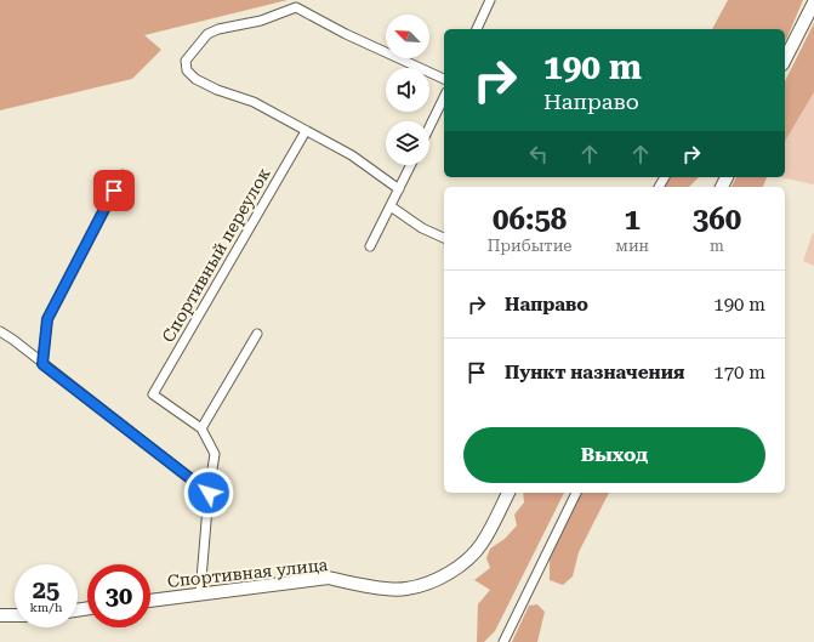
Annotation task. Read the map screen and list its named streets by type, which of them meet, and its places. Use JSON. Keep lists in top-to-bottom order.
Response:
{
  "streets": {
    "street": ["Спортивный переулок", "Спортивная улица"]
  },
  "north": "top left",
  "page": {
    "turn": ["190 m", "Направо"],
    "eta": [
      "06:58",
      "Прибытие",
      "1",
      "мин",
      "360",
      "m"
    ],
    "list": [
      {
        "name": "Направо",
        "value": "190 m"
      },
      {
        "name": "Пункт назначения",
        "value": "170 m"
      }
    ],
    "buttons": "Выход",
    "speed": "25 km/h",
    "limit": "30"
  }
}
